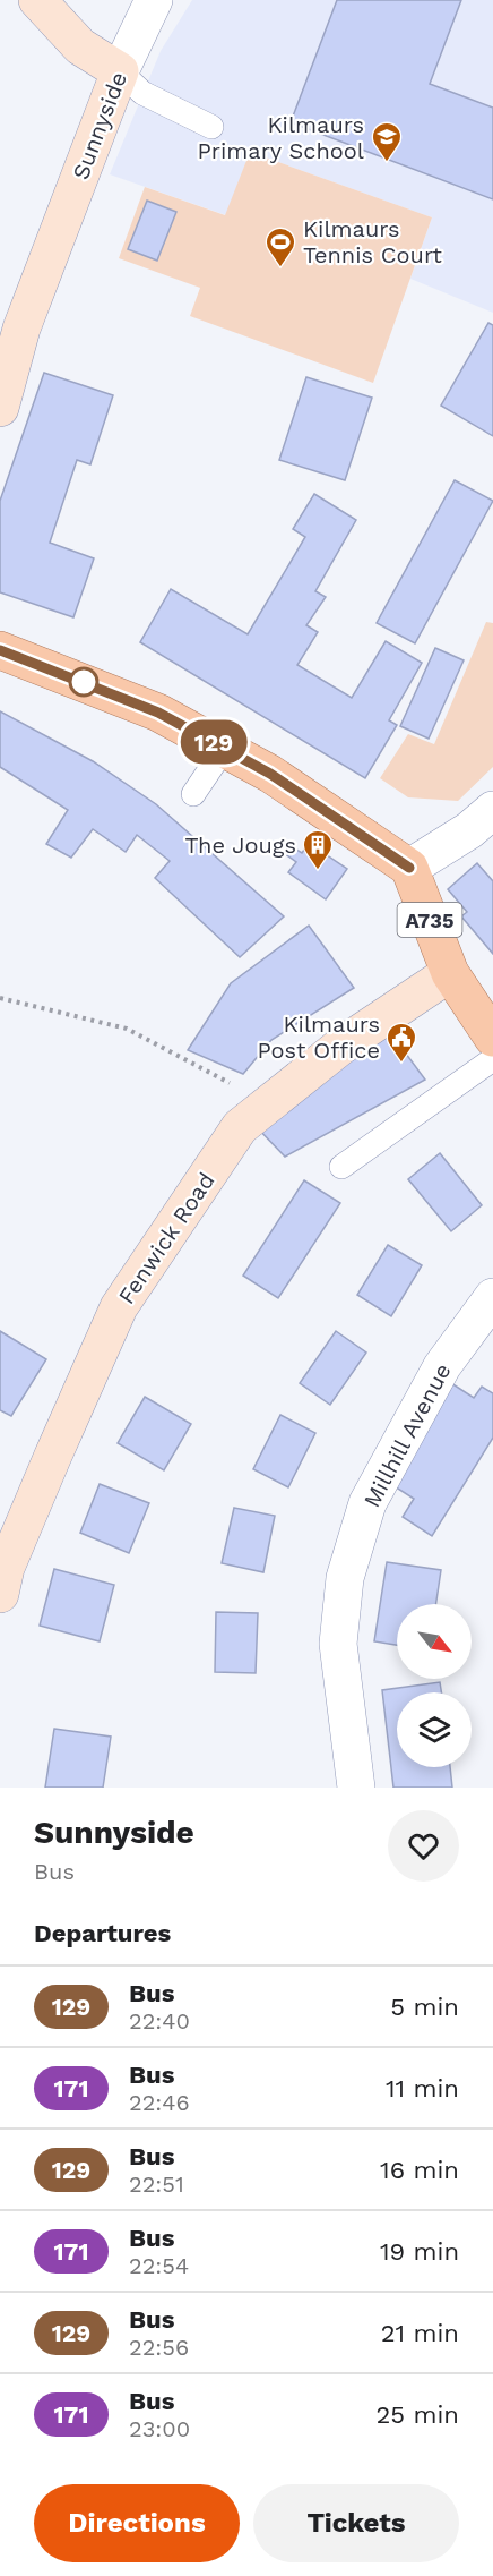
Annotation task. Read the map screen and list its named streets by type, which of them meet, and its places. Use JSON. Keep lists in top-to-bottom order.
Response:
{
  "streets": {
    "main road": ["Sunnyside", "A735", "Fenwick Road"],
    "street": ["Millhill Avenue"]
  },
  "crossings": [
    ["A735", "Fenwick Road"]
  ],
  "places": {
    "school or university": ["Kilmaurs Primary School"],
    "sports": ["Kilmaurs Tennis Court"],
    "building": ["The Jougs"],
    "public building": ["Kilmaurs Post Office"]
  },
  "lines": ["bus line 129"],
  "north": "bottom right",
  "page": {
    "on_map": "129",
    "heading": [
      ["Sunnyside", "Bus"],
      "Departures"
    ],
    "list": [
      {
        "mark": "129",
        "name": "Bus",
        "note": "22:40",
        "value": "5 min"
      },
      {
        "mark": "171",
        "name": "Bus",
        "note": "22:46",
        "value": "11 min"
      },
      {
        "mark": "129",
        "name": "Bus",
        "note": "22:51",
        "value": "16 min"
      },
      {
        "mark": "171",
        "name": "Bus",
        "note": "22:54",
        "value": "19 min"
      },
      {
        "mark": "129",
        "name": "Bus",
        "note": "22:56",
        "value": "21 min"
      },
      {
        "mark": "171",
        "name": "Bus",
        "note": "23:00",
        "value": "25 min"
      }
    ],
    "buttons": ["Directions", "Tickets"]
  }
}
